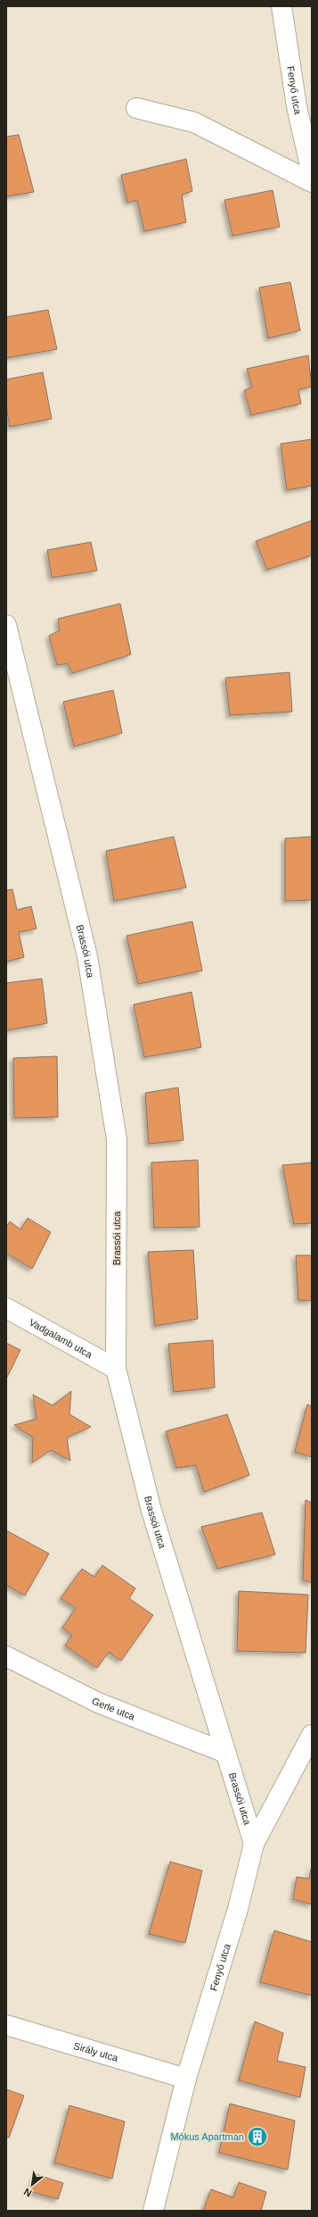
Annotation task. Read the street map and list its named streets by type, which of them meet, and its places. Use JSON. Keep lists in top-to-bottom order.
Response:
{
  "streets": {
    "street": [
      "Fenyő utca",
      "Brassói utca",
      "Vadgalamb utca",
      "Gerle utca",
      "Sirály utca"
    ]
  },
  "crossings": [
    ["Fenyő utca", "Brassói utca"],
    ["Fenyő utca", "Sirály utca"],
    ["Brassói utca", "Vadgalamb utca"],
    ["Brassói utca", "Gerle utca"]
  ],
  "places": {
    "building": ["Mókus Apartman"]
  },
  "north": "bottom left"
}
